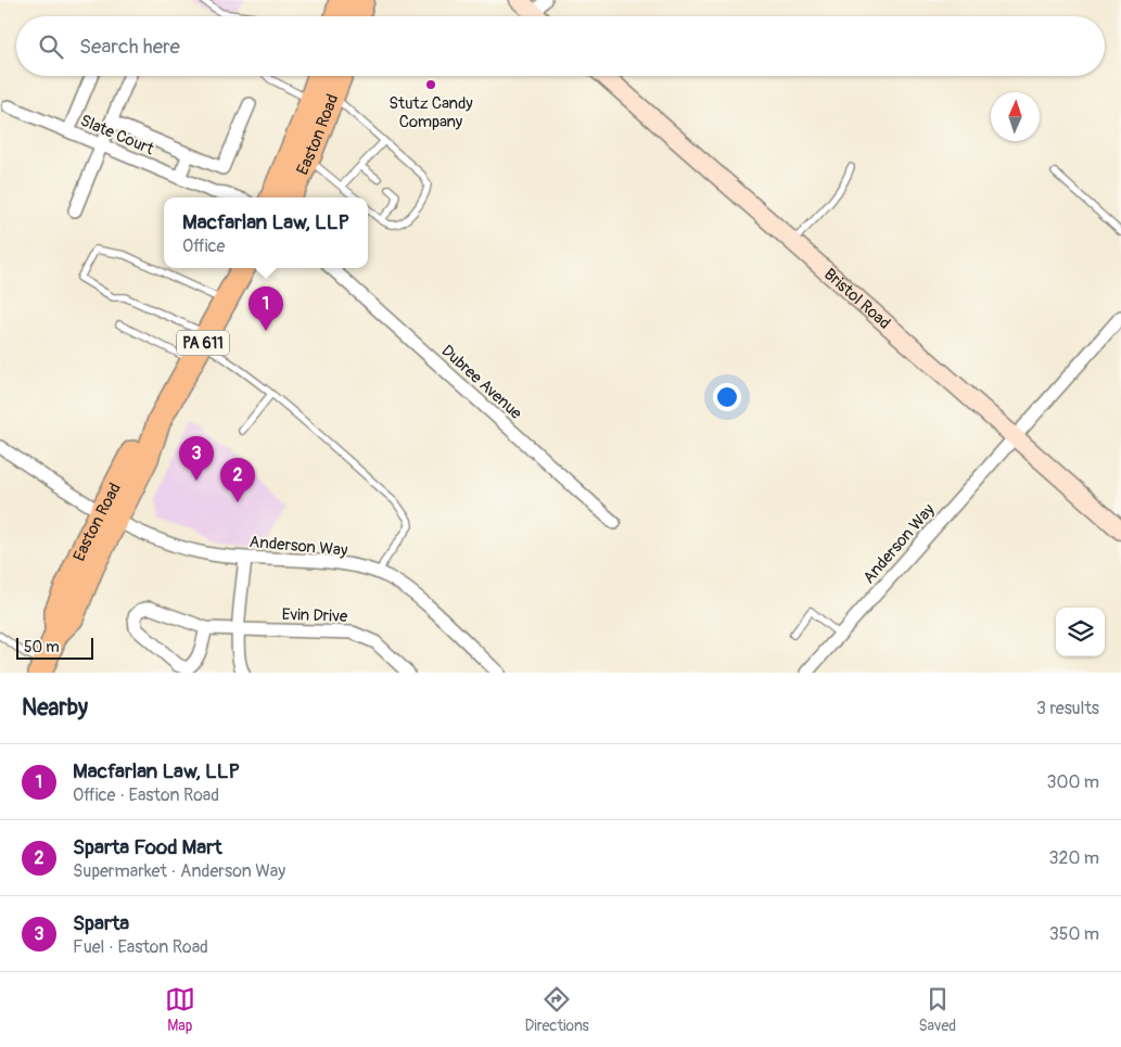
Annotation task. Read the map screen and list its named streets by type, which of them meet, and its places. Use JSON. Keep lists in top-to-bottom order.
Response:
{
  "streets": {
    "highway": ["Easton Road", "PA 611"],
    "main road": ["Bristol Road"],
    "street": [
      "Slate Court",
      "Dubree Avenue",
      "Anderson Way",
      "Evin Drive"
    ]
  },
  "crossings": [
    ["Easton Road", "Anderson Way"],
    ["Bristol Road", "Anderson Way"]
  ],
  "places": ["Stutz Candy Company"],
  "scale_bar": "50 m",
  "north": "top",
  "page": {
    "search": "Search here",
    "popup": ["Macfarlan Law, LLP", "Office"],
    "pins": ["1", "3", "2"],
    "scale": "50 m",
    "heading": ["Nearby", "3 results"],
    "list": [
      {
        "mark": "1",
        "name": "Macfarlan Law, LLP",
        "note": "Office · Easton Road",
        "value": "300 m"
      },
      {
        "mark": "2",
        "name": "Sparta Food Mart",
        "note": "Supermarket · Anderson Way",
        "value": "320 m"
      },
      {
        "mark": "3",
        "name": "Sparta",
        "note": "Fuel · Easton Road",
        "value": "350 m"
      }
    ],
    "nav": ["Map", "Directions", "Saved"]
  }
}
